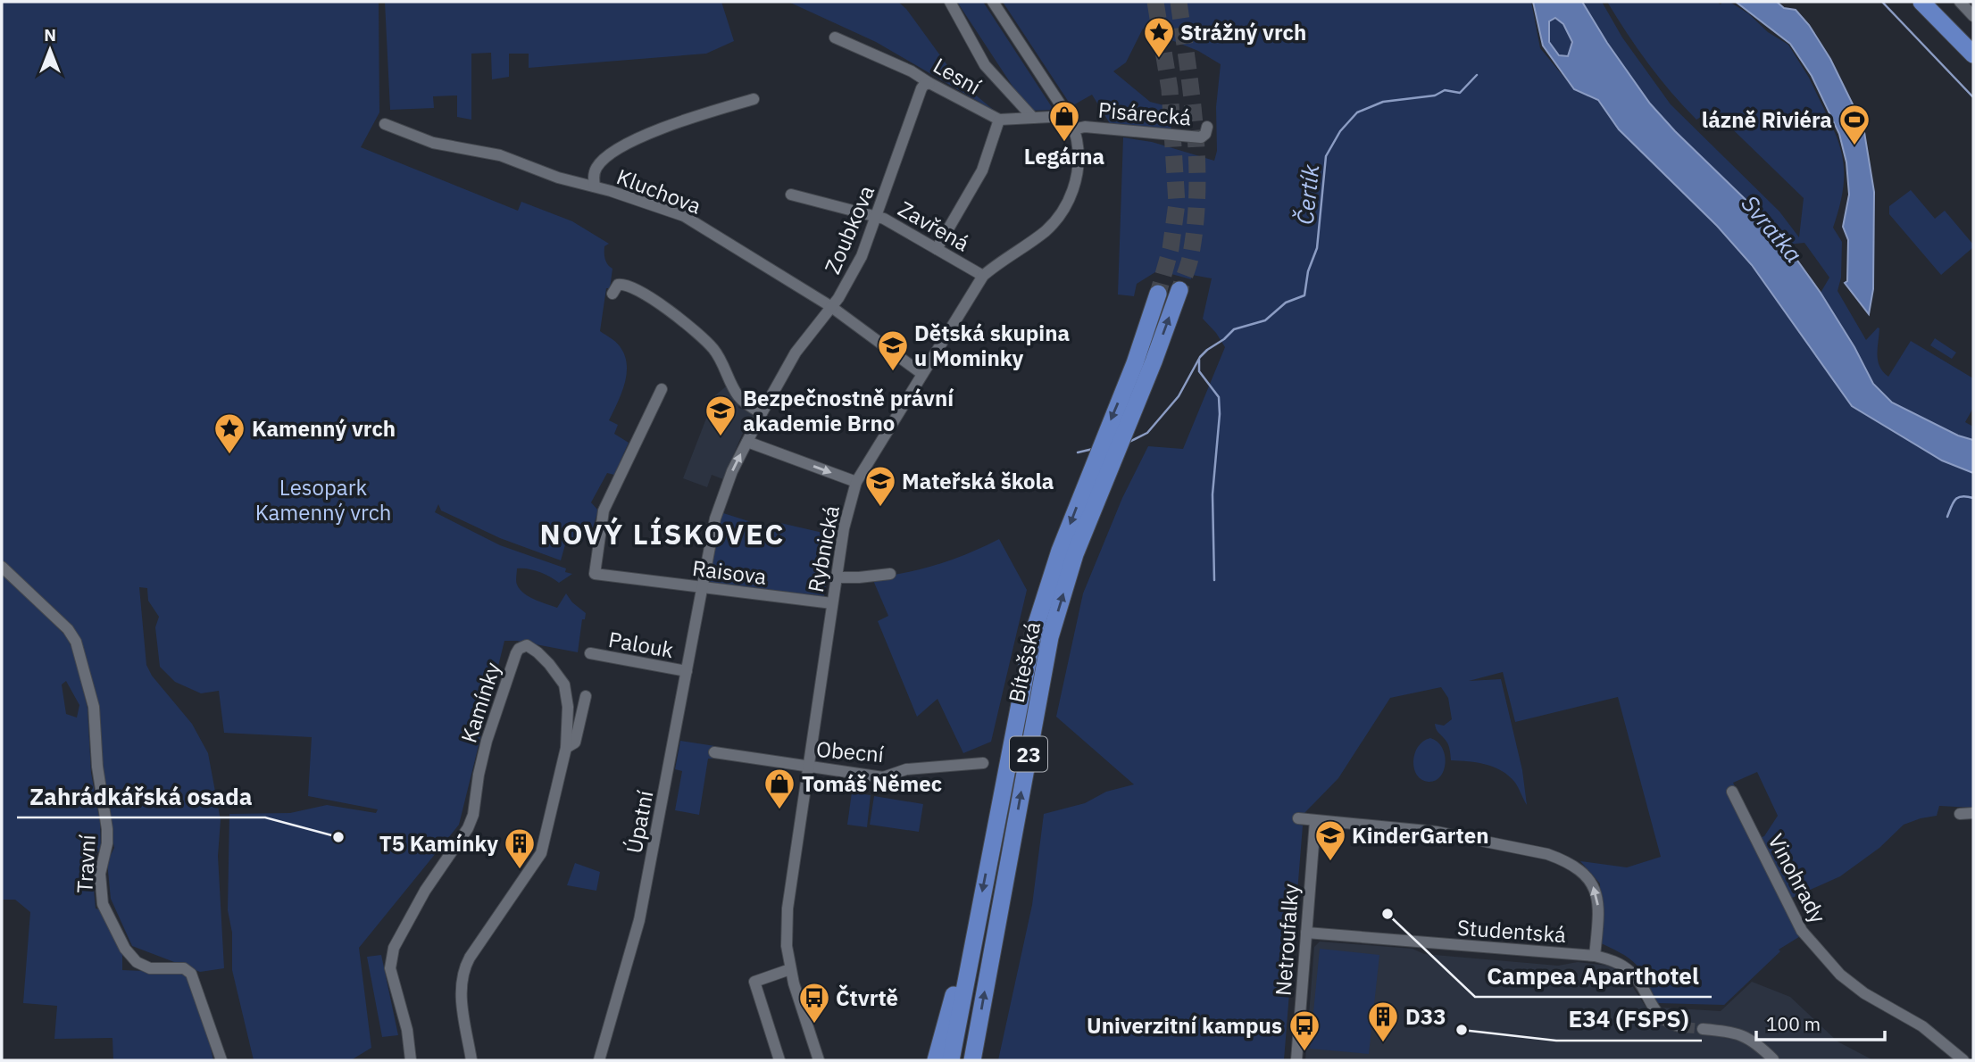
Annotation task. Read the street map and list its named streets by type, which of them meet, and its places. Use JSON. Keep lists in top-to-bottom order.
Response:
{
  "streets": {
    "highway": ["Bítešská", "23"],
    "street": [
      "Lesní",
      "Pisárecká",
      "Kluchova",
      "Zavřená",
      "Zoubkova",
      "Rybnická",
      "Raisova",
      "Palouk",
      "Kamínky",
      "Obecní",
      "Úpatní",
      "Travní",
      "Vinohrady",
      "Studentská",
      "Netroufalky"
    ]
  },
  "crossings": [
    ["Lesní", "Zoubkova"],
    ["Pisárecká", "Rybnická"],
    ["Kluchova", "Zoubkova"],
    ["Kluchova", "Rybnická"],
    ["Zavřená", "Zoubkova"],
    ["Zavřená", "Rybnická"],
    ["Zoubkova", "Raisova"],
    ["Zoubkova", "Úpatní"],
    ["Rybnická", "Raisova"],
    ["Rybnická", "Obecní"],
    ["Raisova", "Úpatní"],
    ["Palouk", "Úpatní"],
    ["Studentská", "Netroufalky"]
  ],
  "districts": ["NOVÝ LÍSKOVEC"],
  "water": ["Čertík", "Svratka"],
  "parks": ["Lesopark Kamenný vrch"],
  "places": {
    "place": ["Strážný vrch", "Kamenný vrch"],
    "shop": ["Legárna", "Tomáš Němec"],
    "sports": ["lázně Riviéra"],
    "school or university": [
      "Dětská skupina u Mominky",
      "Bezpečnostně právní akademie Brno",
      "Mateřská škola",
      "KinderGarten"
    ],
    "other": ["Zahrádkářská osada", "Campea Aparthotel", "E34 (FSPS)"],
    "building": ["T5 Kamínky", "D33"],
    "bus stop": ["Čtvrtě", "Univerzitní kampus"]
  },
  "scale_bar": "100 m",
  "north": "top"
}
